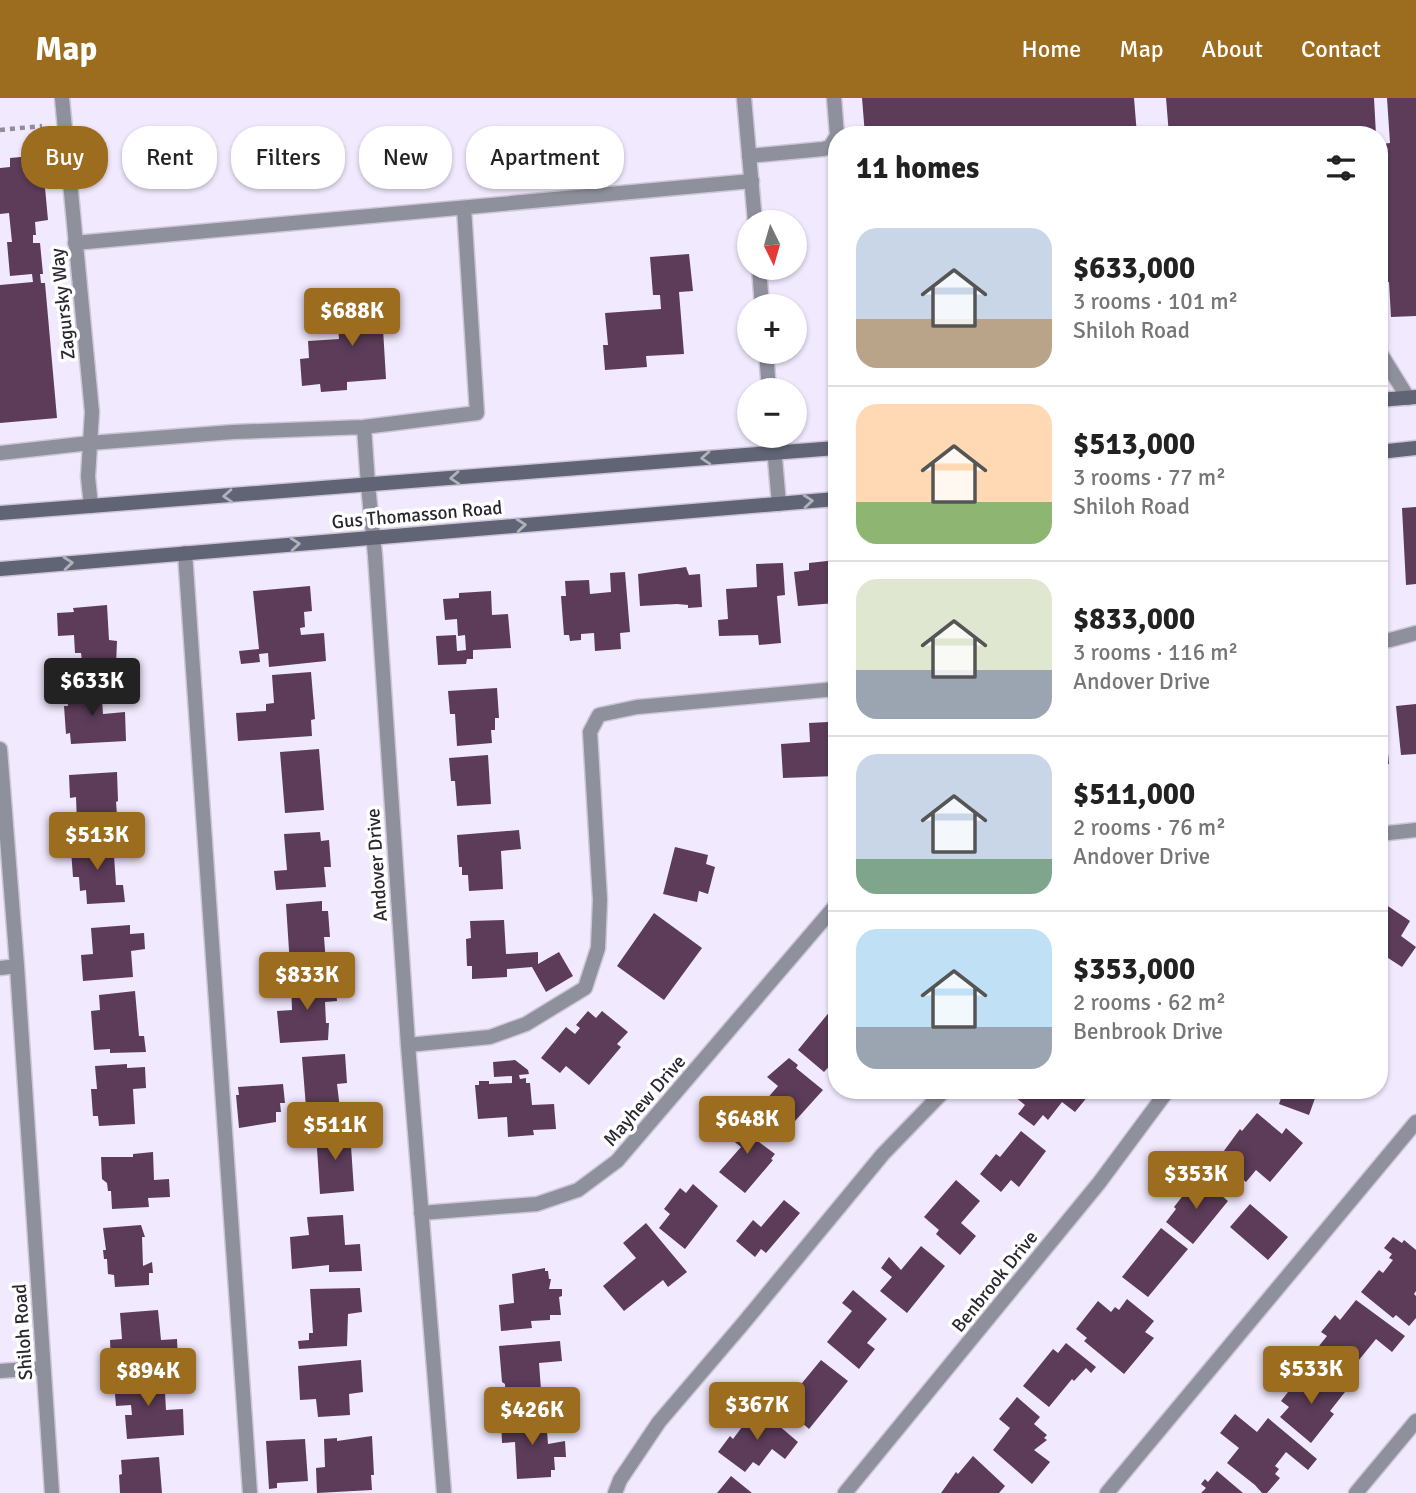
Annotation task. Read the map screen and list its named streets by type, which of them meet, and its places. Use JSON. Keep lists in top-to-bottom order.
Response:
{
  "streets": {
    "main road": ["Gus Thomasson Road"],
    "street": [
      "Zagursky Way",
      "Andover Drive",
      "Mayhew Drive",
      "Benbrook Drive",
      "Shiloh Road"
    ]
  },
  "crossings": [
    ["Zagursky Way", "Gus Thomasson Road"],
    ["Gus Thomasson Road", "Andover Drive"],
    ["Andover Drive", "Mayhew Drive"]
  ],
  "north": "bottom",
  "page": {
    "header": "Map",
    "nav": [
      "Home",
      "Map",
      "About",
      "Contact"
    ],
    "chip": [
      "Buy",
      "Rent",
      "Filters",
      "New",
      "Apartment"
    ],
    "heading": "11 homes",
    "map_buttons": ["+", "−"],
    "list": [
      {
        "name": "$633,000",
        "note": "3 rooms · 101 m² · Shiloh Road"
      },
      {
        "name": "$513,000",
        "note": "3 rooms · 77 m² · Shiloh Road"
      },
      {
        "name": "$833,000",
        "note": "3 rooms · 116 m² · Andover Drive"
      },
      {
        "name": "$511,000",
        "note": "2 rooms · 76 m² · Andover Drive"
      },
      {
        "name": "$353,000",
        "note": "2 rooms · 62 m² · Benbrook Drive"
      }
    ],
    "price": [
      "$688K",
      "$633K",
      "$513K",
      "$833K",
      "$648K",
      "$511K",
      "$353K",
      "$533K",
      "$894K",
      "$367K",
      "$426K"
    ]
  }
}
